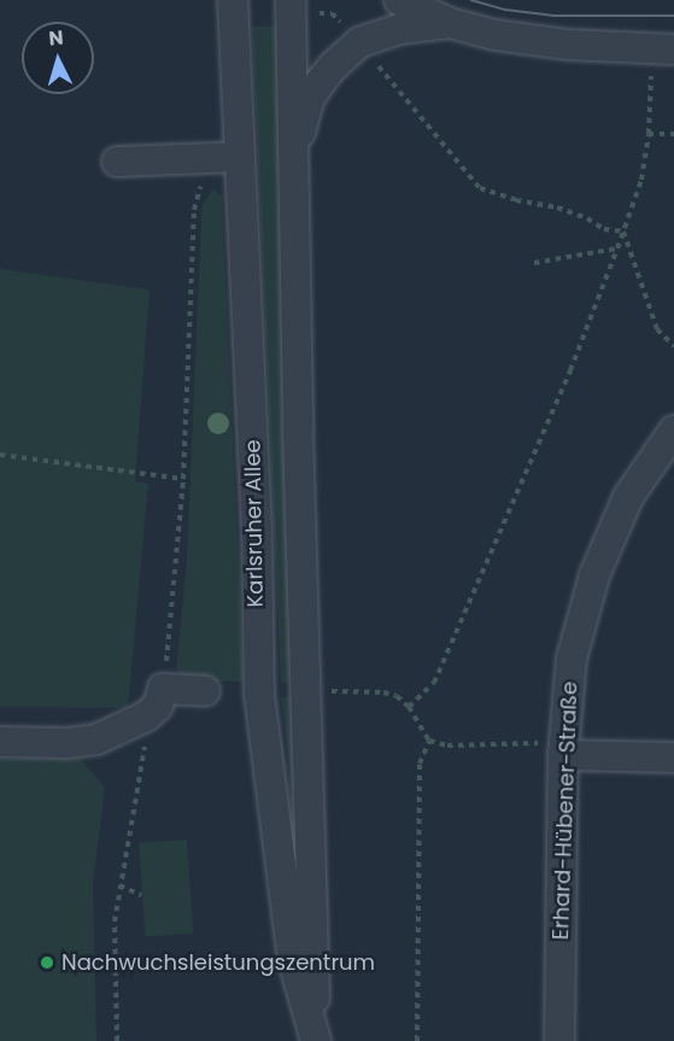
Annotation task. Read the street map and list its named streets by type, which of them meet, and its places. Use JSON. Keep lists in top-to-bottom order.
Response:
{
  "streets": {
    "street": ["Karlsruher Allee", "Erhard-Hübener-Straße"]
  },
  "places": ["Nachwuchsleistungszentrum"],
  "north": "top"
}
